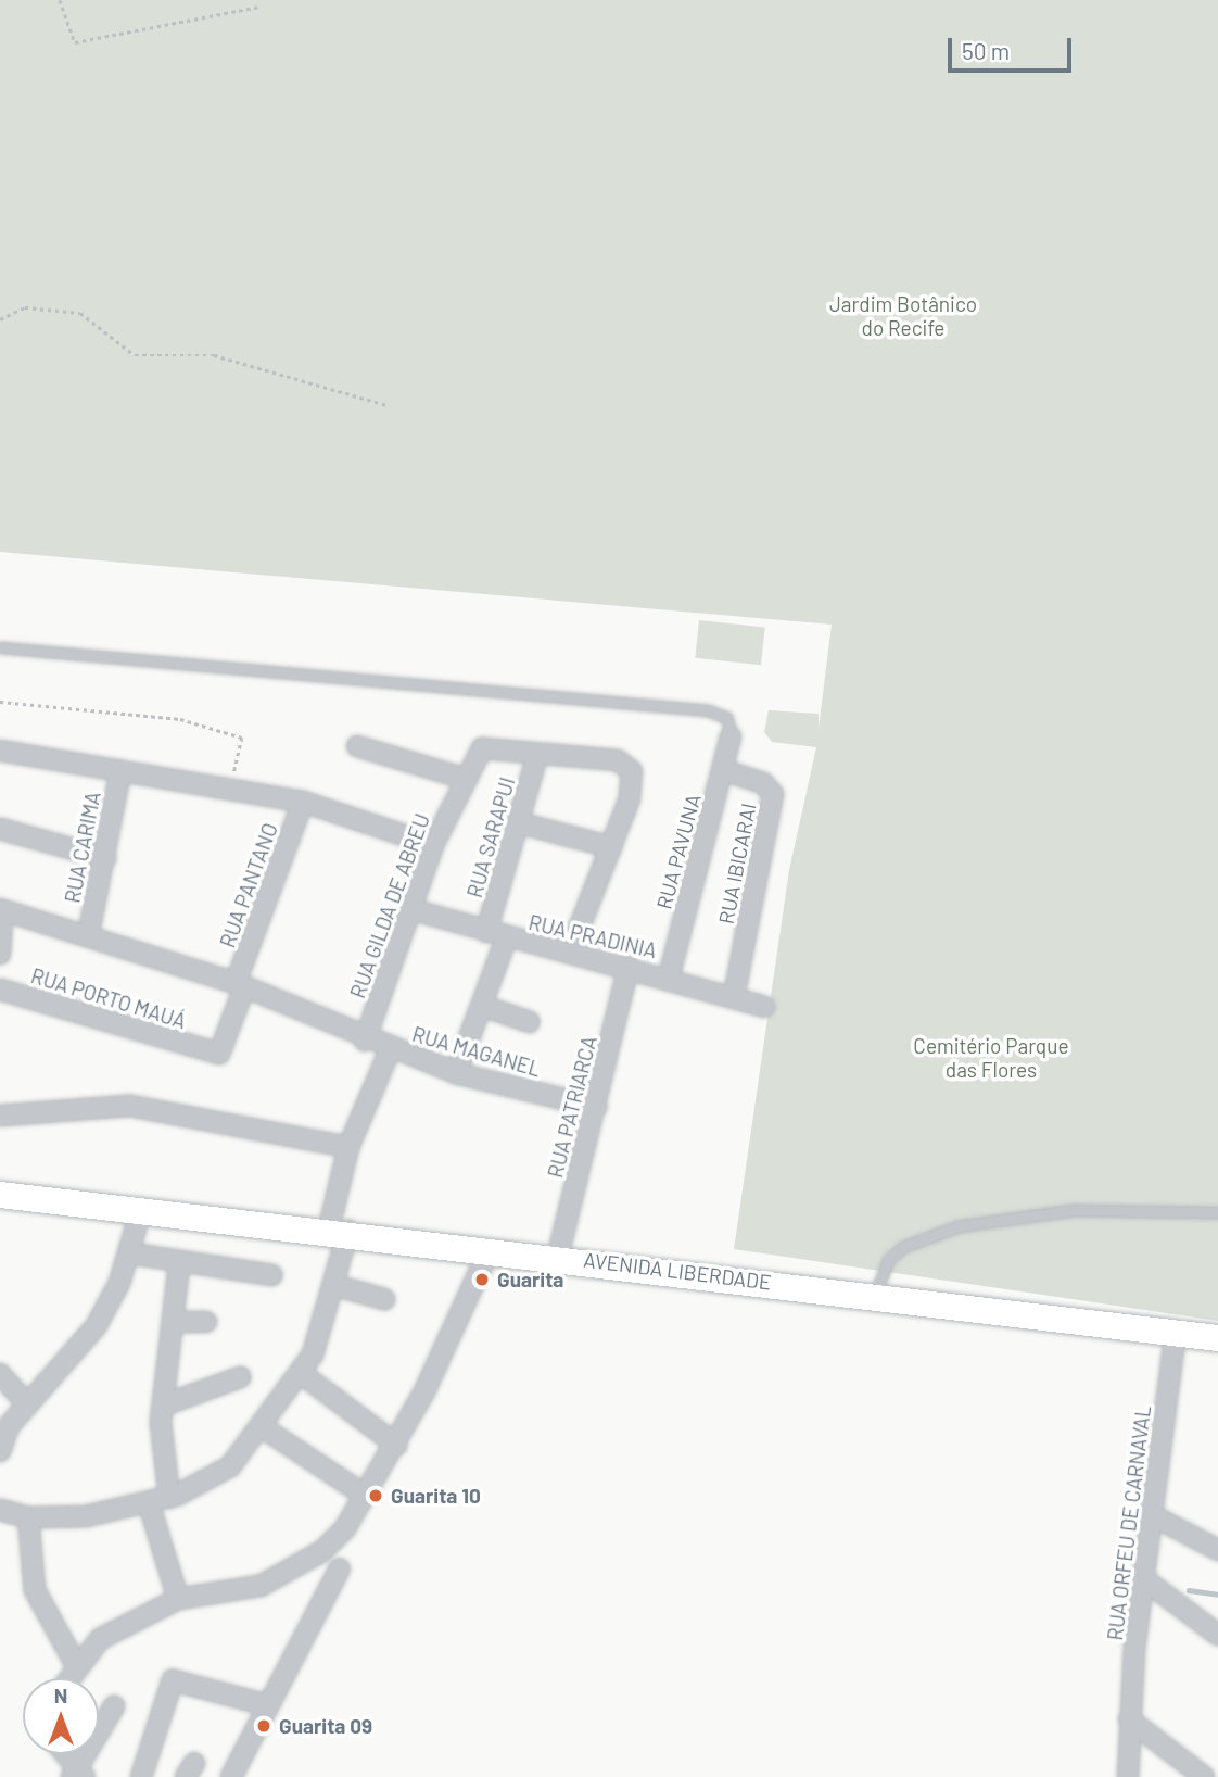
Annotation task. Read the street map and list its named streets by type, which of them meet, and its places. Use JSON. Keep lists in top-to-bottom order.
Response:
{
  "streets": {
    "main road": ["AVENIDA LIBERDADE"],
    "street": [
      "RUA SARAPUI",
      "RUA CARIMA",
      "RUA PAVUNA",
      "RUA IBICARAI",
      "RUA PANTANO",
      "RUA GILDA DE ABREU",
      "RUA PRADINIA",
      "RUA PORTO MAUÁ",
      "RUA MAGANEL",
      "RUA PATRIARCA",
      "RUA ORFEU DE CARNAVAL"
    ]
  },
  "crossings": [
    ["RUA SARAPUI", "RUA GILDA DE ABREU"],
    ["RUA SARAPUI", "RUA PRADINIA"],
    ["RUA CARIMA", "RUA MAGANEL"],
    ["RUA PAVUNA", "RUA IBICARAI"],
    ["RUA PAVUNA", "RUA PRADINIA"],
    ["RUA IBICARAI", "RUA PRADINIA"],
    ["RUA PANTANO", "RUA PORTO MAUÁ"],
    ["RUA PANTANO", "RUA MAGANEL"],
    ["RUA GILDA DE ABREU", "RUA PRADINIA"],
    ["RUA GILDA DE ABREU", "RUA MAGANEL"],
    ["RUA PRADINIA", "RUA PATRIARCA"],
    ["RUA MAGANEL", "RUA PATRIARCA"],
    ["RUA MAGANEL", "AVENIDA LIBERDADE"],
    ["RUA PATRIARCA", "AVENIDA LIBERDADE"],
    ["AVENIDA LIBERDADE", "RUA ORFEU DE CARNAVAL"]
  ],
  "parks": ["Jardim Botânico do Recife", "Cemitério Parque das Flores"],
  "places": ["Guarita", "Guarita 10", "Guarita 09"],
  "scale_bar": "50 m",
  "north": "top"
}
